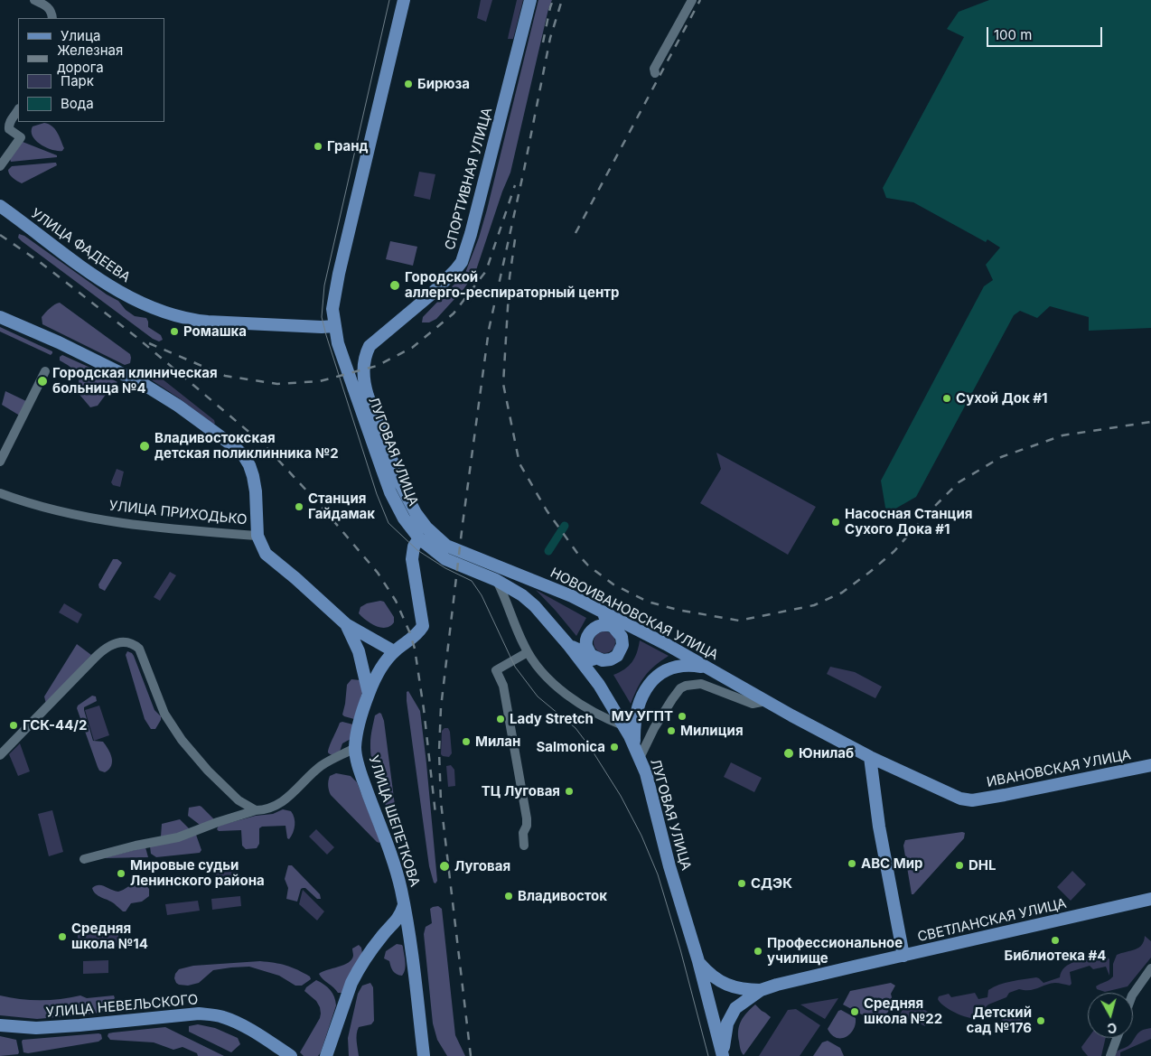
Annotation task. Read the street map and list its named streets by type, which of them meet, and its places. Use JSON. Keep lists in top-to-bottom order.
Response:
{
  "streets": {
    "main road": [
      "СПОРТИВНАЯ УЛИЦА",
      "УЛИЦА ФАДЕЕВА",
      "ЛУГОВАЯ УЛИЦА",
      "УЛИЦА ПРИХОДЬКО",
      "НОВОИВАНОВСКАЯ УЛИЦА",
      "ИВАНОВСКАЯ УЛИЦА",
      "УЛИЦА ШЕПЕТКОВА",
      "СВЕТЛАНСКАЯ УЛИЦА",
      "УЛИЦА НЕВЕЛЬСКОГО"
    ]
  },
  "crossings": [
    ["СПОРТИВНАЯ УЛИЦА", "НОВОИВАНОВСКАЯ УЛИЦА"],
    ["УЛИЦА ФАДЕЕВА", "ЛУГОВАЯ УЛИЦА"],
    ["ЛУГОВАЯ УЛИЦА", "УЛИЦА ШЕПЕТКОВА"],
    ["ЛУГОВАЯ УЛИЦА", "СВЕТЛАНСКАЯ УЛИЦА"],
    ["УЛИЦА ПРИХОДЬКО", "УЛИЦА ШЕПЕТКОВА"],
    ["НОВОИВАНОВСКАЯ УЛИЦА", "ИВАНОВСКАЯ УЛИЦА"]
  ],
  "places": [
    "Бирюза",
    "Гранд",
    "Городской аллерго-респираторный центр",
    "Ромашка",
    "Городская клиническая больница №4",
    "Сухой Док #1",
    "Владивостокская детская поликлинника №2",
    "Станция Гайдамак",
    "Насосная Станция Сухого Дока #1",
    "МУ УГПТ",
    "Lady Stretch",
    "ГСК-44/2",
    "Милиция",
    "Милан",
    "Salmonica",
    "Юнилаб",
    "ТЦ Луговая",
    "ABC Мир",
    "DHL",
    "Луговая",
    "Мировые судьи Ленинского района",
    "СДЭК",
    "Владивосток",
    "Средняя школа №14",
    "Библиотека #4",
    "Профессиональное училище",
    "Средняя школа №22",
    "Детский сад №176"
  ],
  "legend": [
    "Улица",
    "Железная дорога",
    "Парк",
    "Вода"
  ],
  "scale_bar": "100 m",
  "north": "bottom"
}
